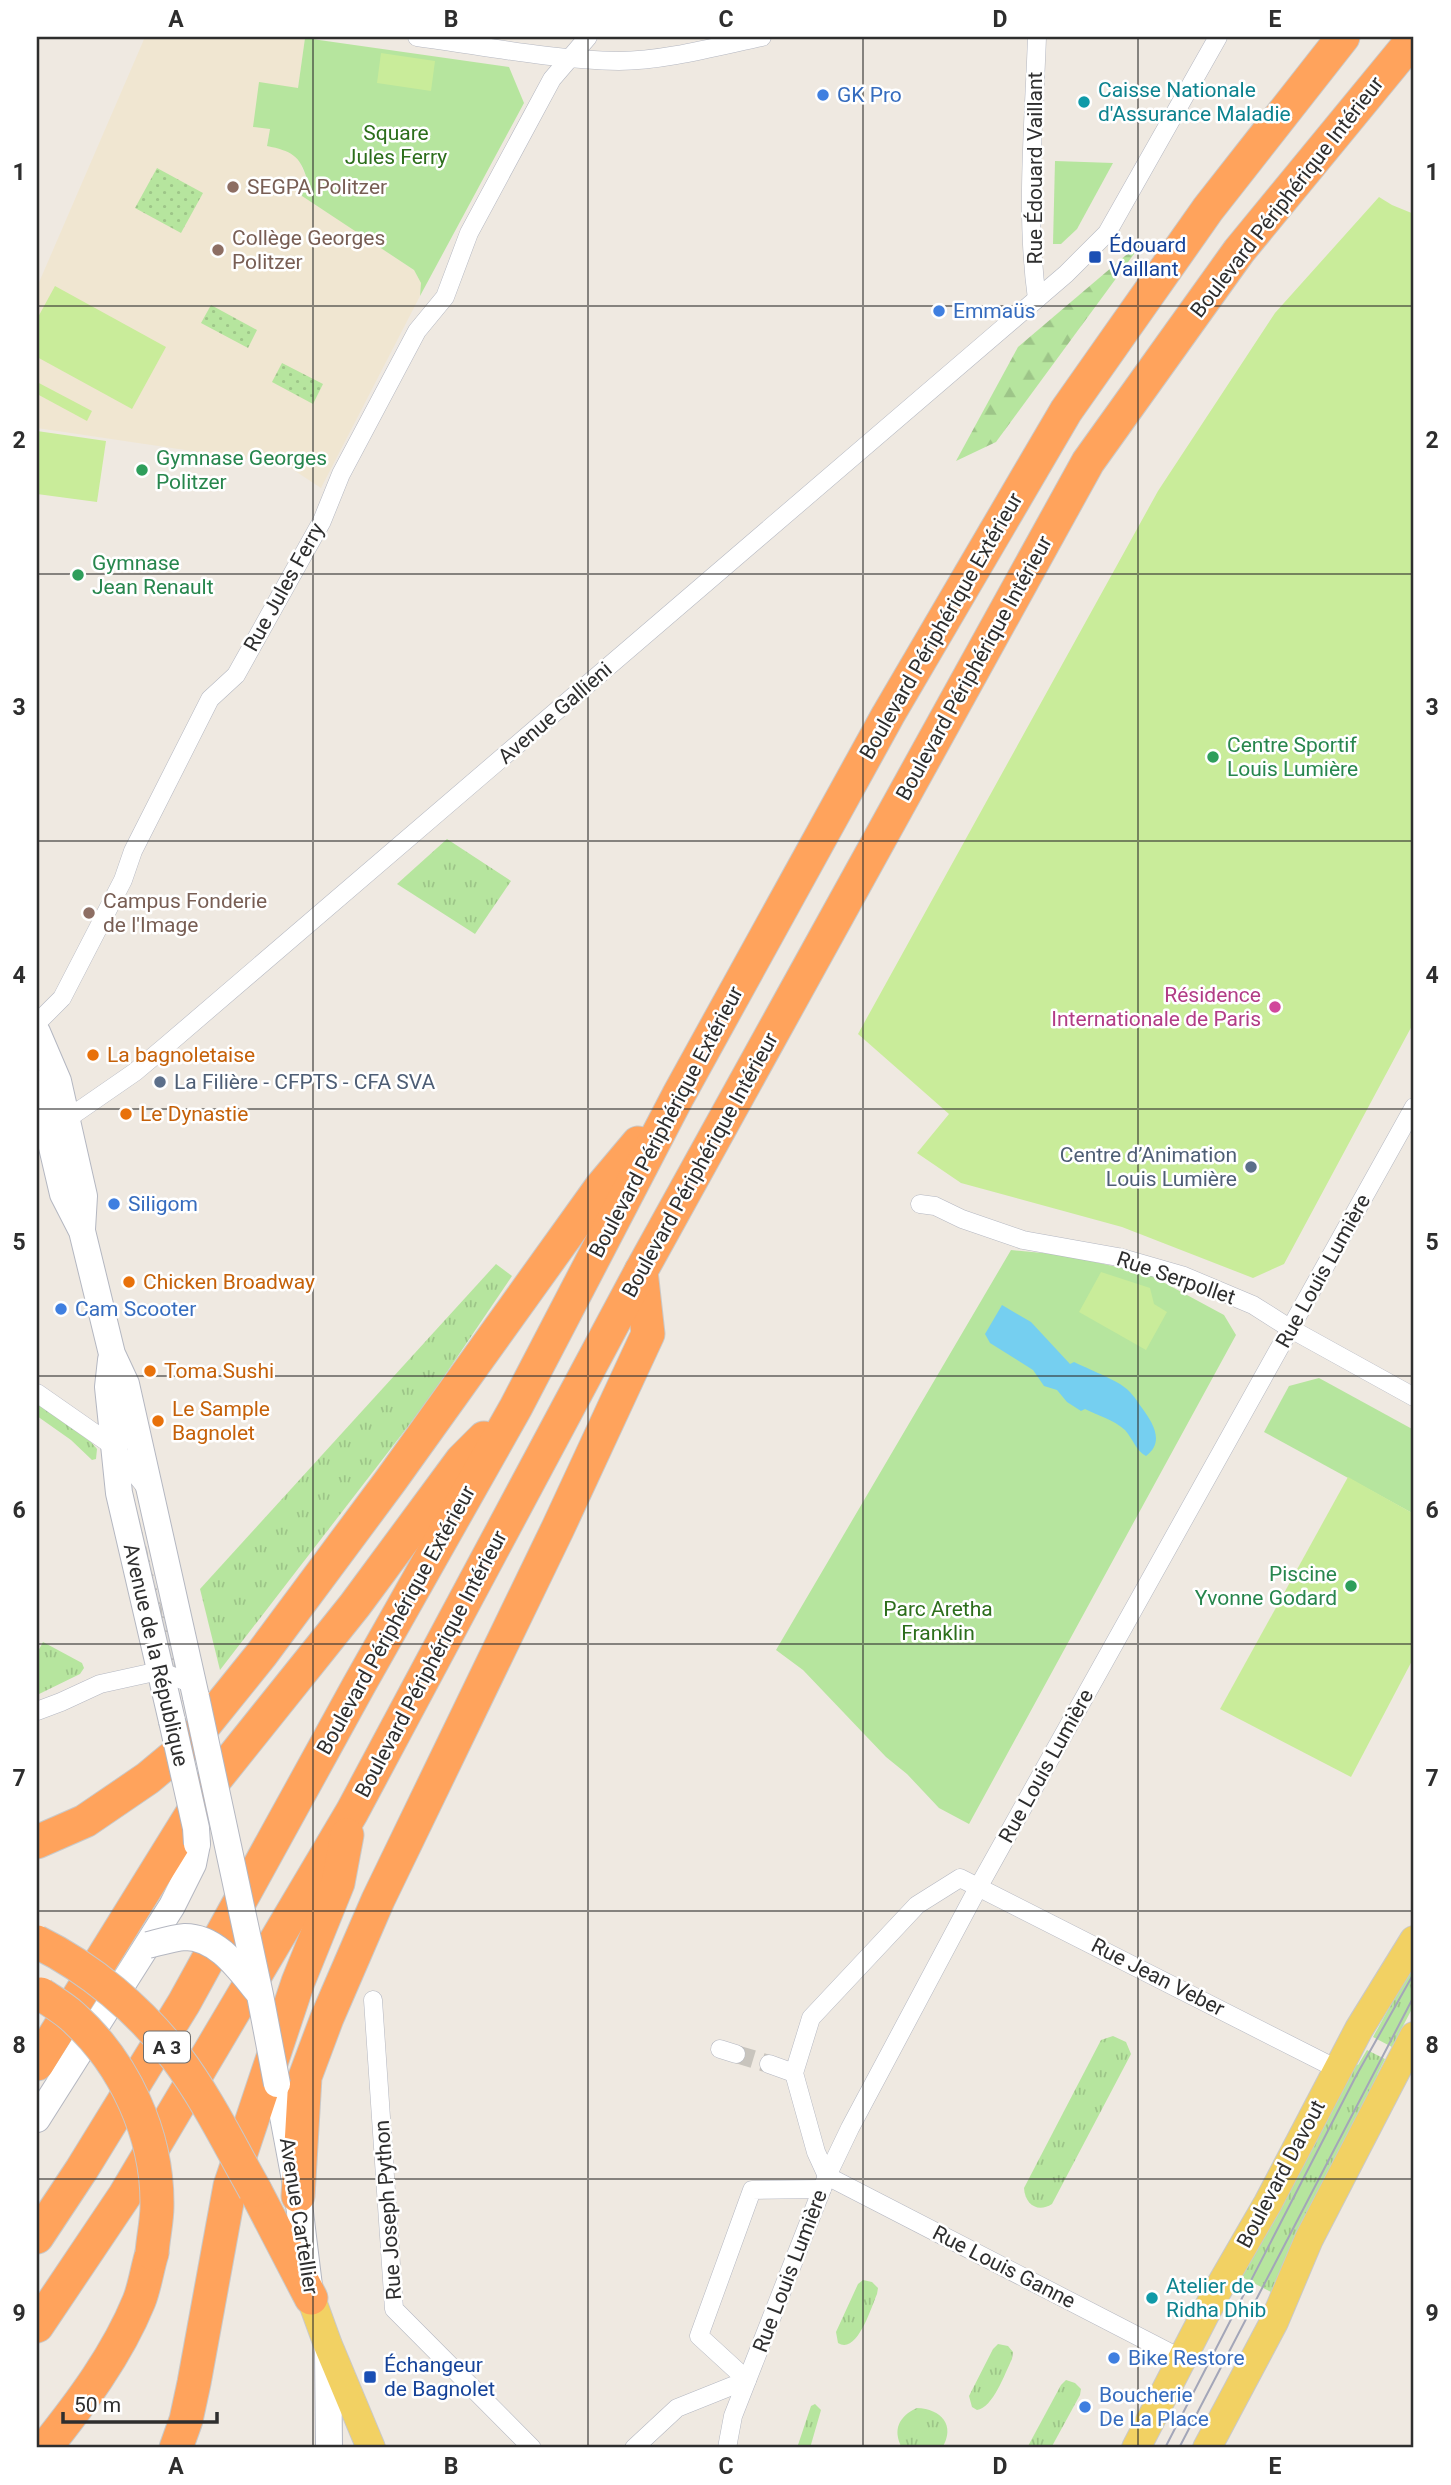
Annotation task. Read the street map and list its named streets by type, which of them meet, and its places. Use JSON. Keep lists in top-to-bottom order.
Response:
{
  "streets": {
    "highway": ["Boulevard Périphérique Intérieur", "Boulevard Périphérique Extérieur", "A 3"],
    "main road": ["Avenue de la République", "Boulevard Davout", "Avenue Cartellier"],
    "street": [
      "Rue Édouard Vaillant",
      "Rue Jules Ferry",
      "Avenue Gallieni",
      "Rue Louis Lumière",
      "Rue Serpollet",
      "Rue Jean Veber",
      "Rue Joseph Python",
      "Rue Louis Ganne"
    ]
  },
  "crossings": [
    ["Rue Édouard Vaillant", "Avenue Gallieni"],
    ["Avenue Gallieni", "Avenue de la République"],
    ["Rue Louis Lumière", "Rue Serpollet"],
    ["Rue Louis Lumière", "Rue Jean Veber"],
    ["Rue Louis Lumière", "Rue Louis Ganne"],
    ["Avenue de la République", "Avenue Cartellier"],
    ["Rue Jean Veber", "Boulevard Davout"],
    ["A 3", "Avenue Cartellier"],
    ["Boulevard Davout", "Rue Louis Ganne"]
  ],
  "parks": ["Square Jules Ferry", "Parc Aretha Franklin"],
  "places": {
    "other": [
      "GK Pro",
      "Caisse Nationale d'Assurance Maladie",
      "SEGPA Politzer",
      "Collège Georges Politzer",
      "Emmaüs",
      "Gymnase Georges Politzer",
      "Gymnase Jean Renault",
      "Centre Sportif Louis Lumière",
      "Campus Fonderie de l'Image",
      "Résidence Internationale de Paris",
      "La bagnoletaise",
      "La Filière - CFPTS - CFA SVA",
      "Le Dynastie",
      "Centre d’Animation Louis Lumière",
      "Siligom",
      "Chicken Broadway",
      "Cam Scooter",
      "Toma Sushi",
      "Le Sample Bagnolet",
      "Piscine Yvonne Godard",
      "Atelier de Ridha Dhib",
      "Bike Restore",
      "Boucherie De La Place"
    ],
    "transit": ["Édouard Vaillant", "Échangeur de Bagnolet"]
  },
  "scale_bar": "50 m",
  "grid": {
    "columns": [
      "A",
      "B",
      "C",
      "D",
      "E"
    ],
    "rows": [
      "1",
      "2",
      "3",
      "4",
      "5",
      "6",
      "7",
      "8",
      "9"
    ]
  }
}
